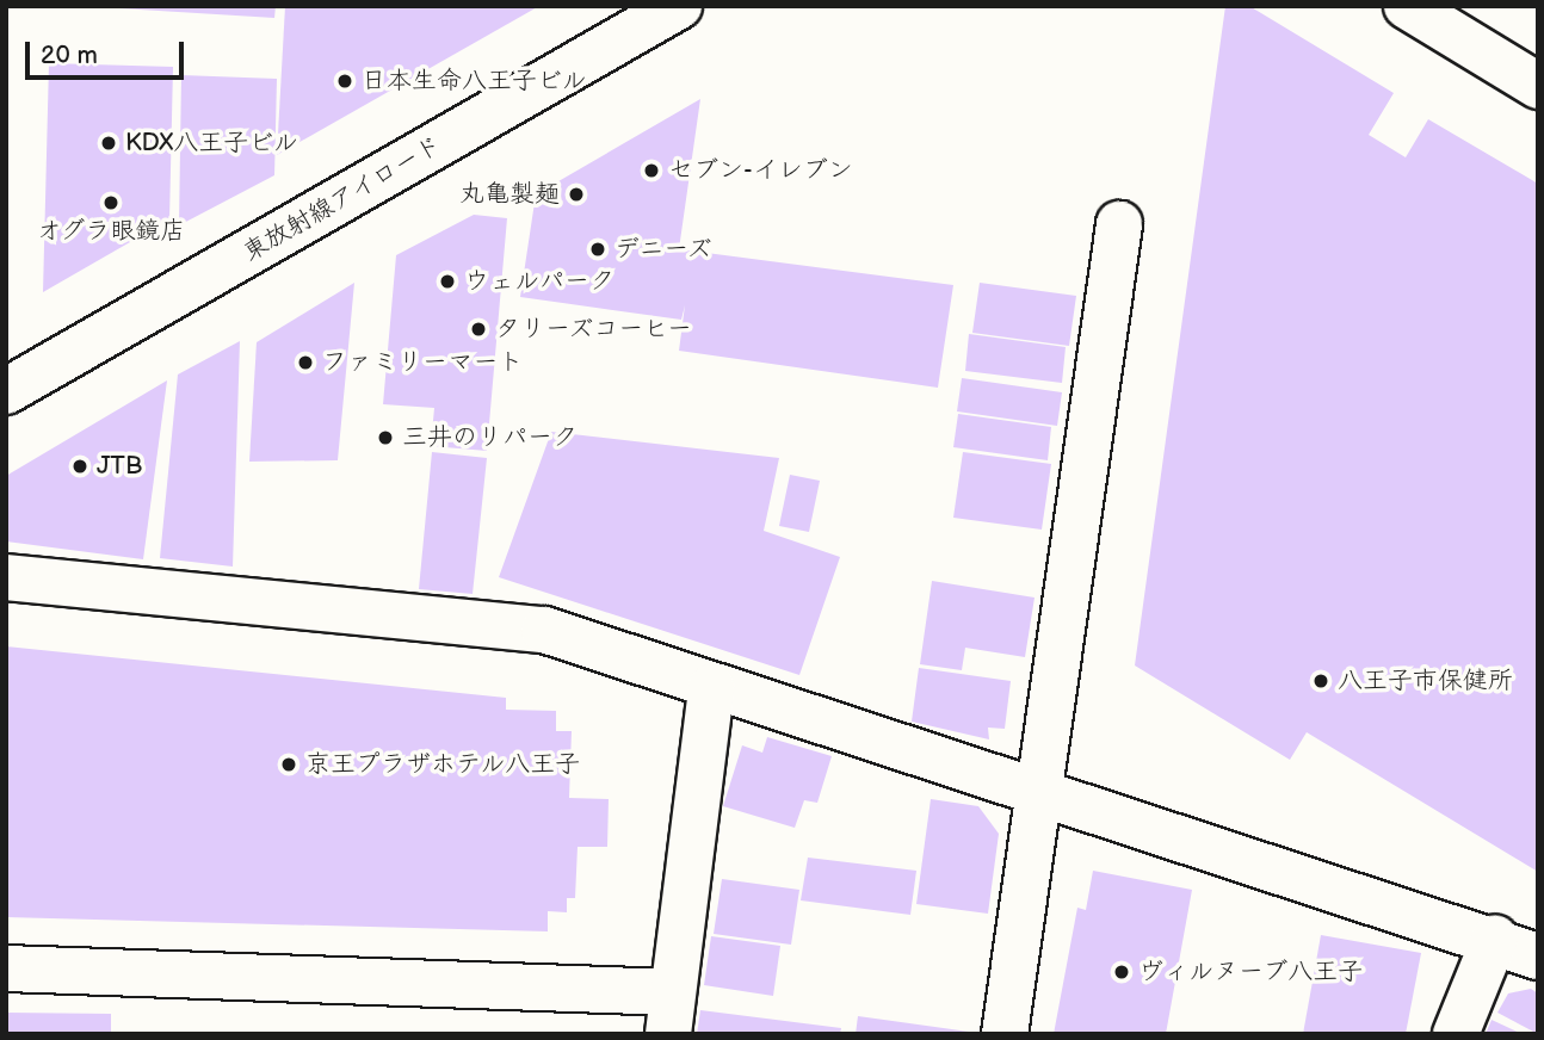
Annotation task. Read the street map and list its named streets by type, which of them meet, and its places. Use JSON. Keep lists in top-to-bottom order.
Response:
{
  "streets": {
    "street": ["東放射線アイロード"]
  },
  "places": [
    "日本生命八王子ビル",
    "KDX八王子ビル",
    "セブン-イレブン",
    "丸亀製麺",
    "オグラ眼鏡店",
    "デニーズ",
    "ウェルパーク",
    "タリーズコーヒー",
    "ファミリーマート",
    "三井のリパーク",
    "JTB",
    "八王子市保健所",
    "京王プラザホテル八王子",
    "ヴィルヌーブ八王子"
  ],
  "scale_bar": "20 m"
}
